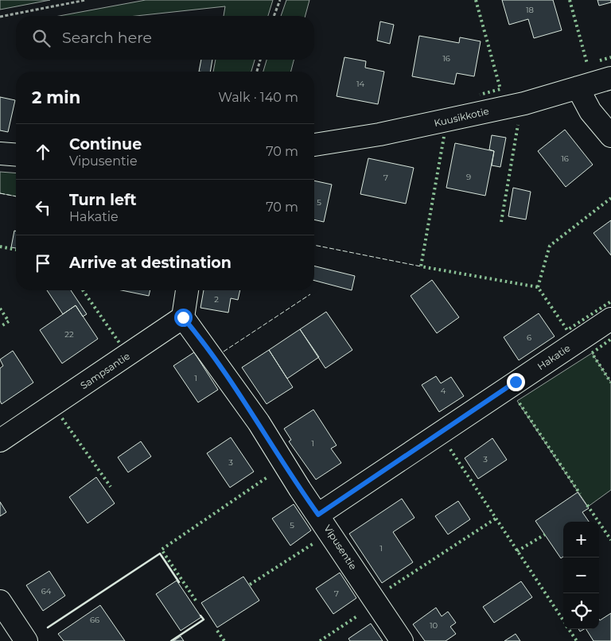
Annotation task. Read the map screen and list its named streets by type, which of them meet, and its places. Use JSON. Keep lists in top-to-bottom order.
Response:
{
  "streets": {
    "street": [
      "Kuusikkotie",
      "Hakatie",
      "Sampsantie",
      "Vipusentie"
    ]
  },
  "crossings": [
    ["Hakatie", "Vipusentie"],
    ["Sampsantie", "Vipusentie"]
  ],
  "house_numbers": [
    "18",
    "16",
    "14",
    "16",
    "9",
    "7",
    "5",
    "2",
    "22",
    "6",
    "1",
    "4",
    "1",
    "3",
    "3",
    "5",
    "1",
    "64",
    "7",
    "66",
    "10"
  ],
  "page": {
    "search": "Search here",
    "heading": ["2 min", "Walk · 140 m"],
    "list": [
      ["Continue", "Vipusentie", "70 m"],
      ["Turn left", "Hakatie", "70 m"],
      "Arrive at destination"
    ],
    "map_buttons": ["+", "−"]
  }
}
